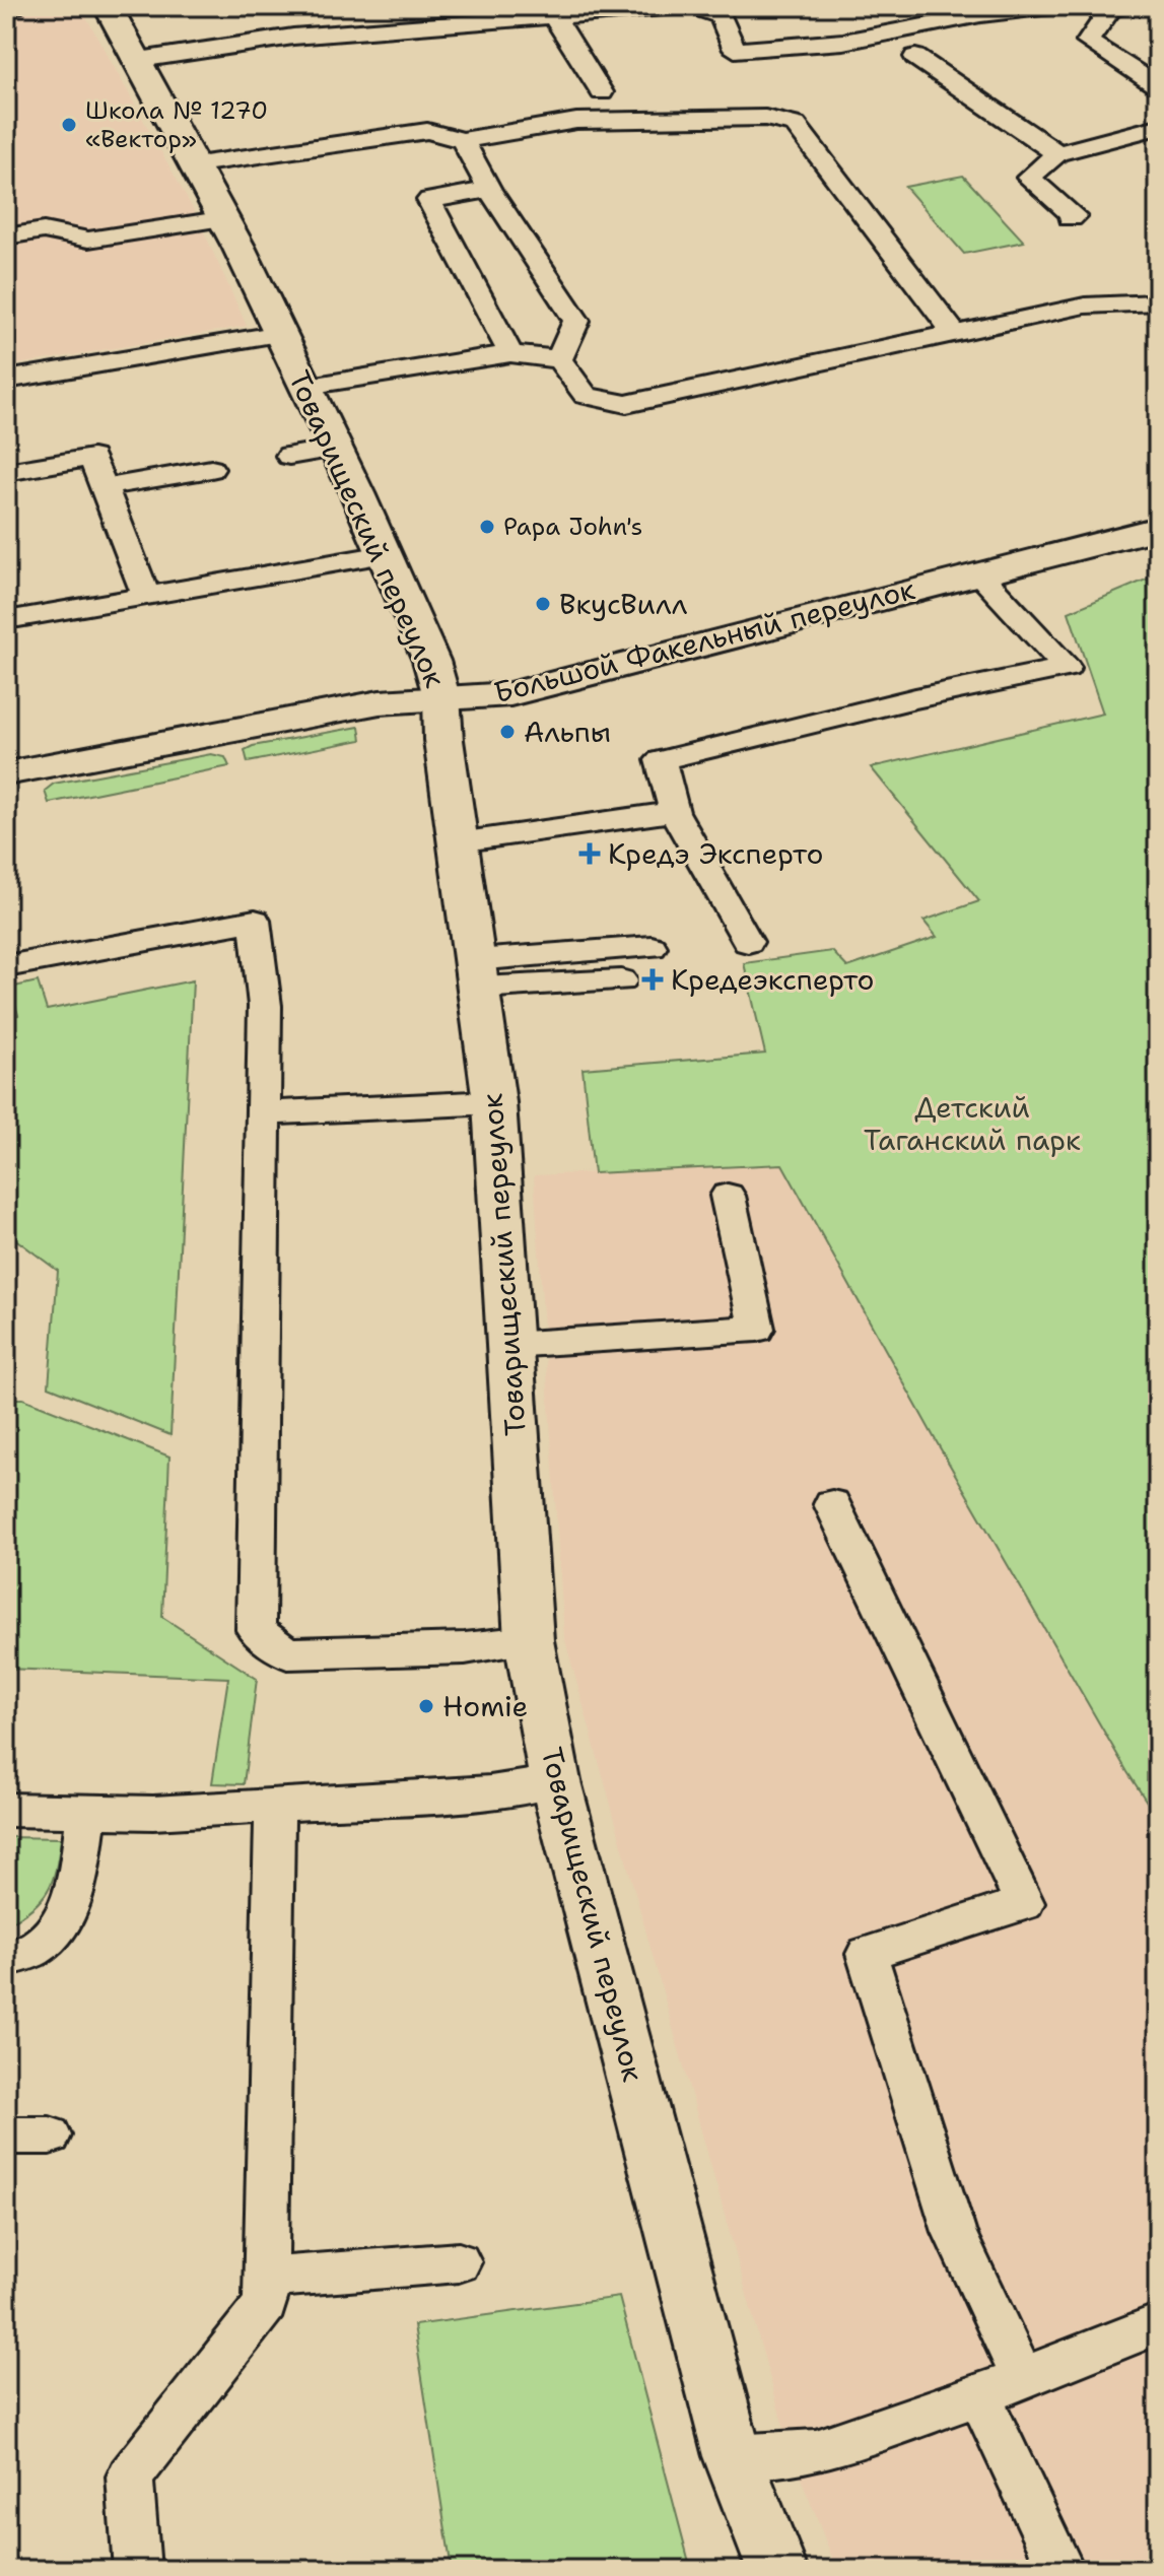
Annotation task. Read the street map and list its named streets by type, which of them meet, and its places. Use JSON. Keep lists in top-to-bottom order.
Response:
{
  "streets": {
    "street": ["Товарищеский переулок", "Большой Факельный переулок"]
  },
  "crossings": [
    ["Товарищеский переулок", "Большой Факельный переулок"]
  ],
  "parks": ["Детский Таганский парк"],
  "places": {
    "other": [
      "Школа № 1270 «Вектор»",
      "Papa John's",
      "ВкусВилл",
      "Альпы",
      "Homie"
    ],
    "health": ["Кредэ Эксперто", "Кредеэксперто"]
  }
}
